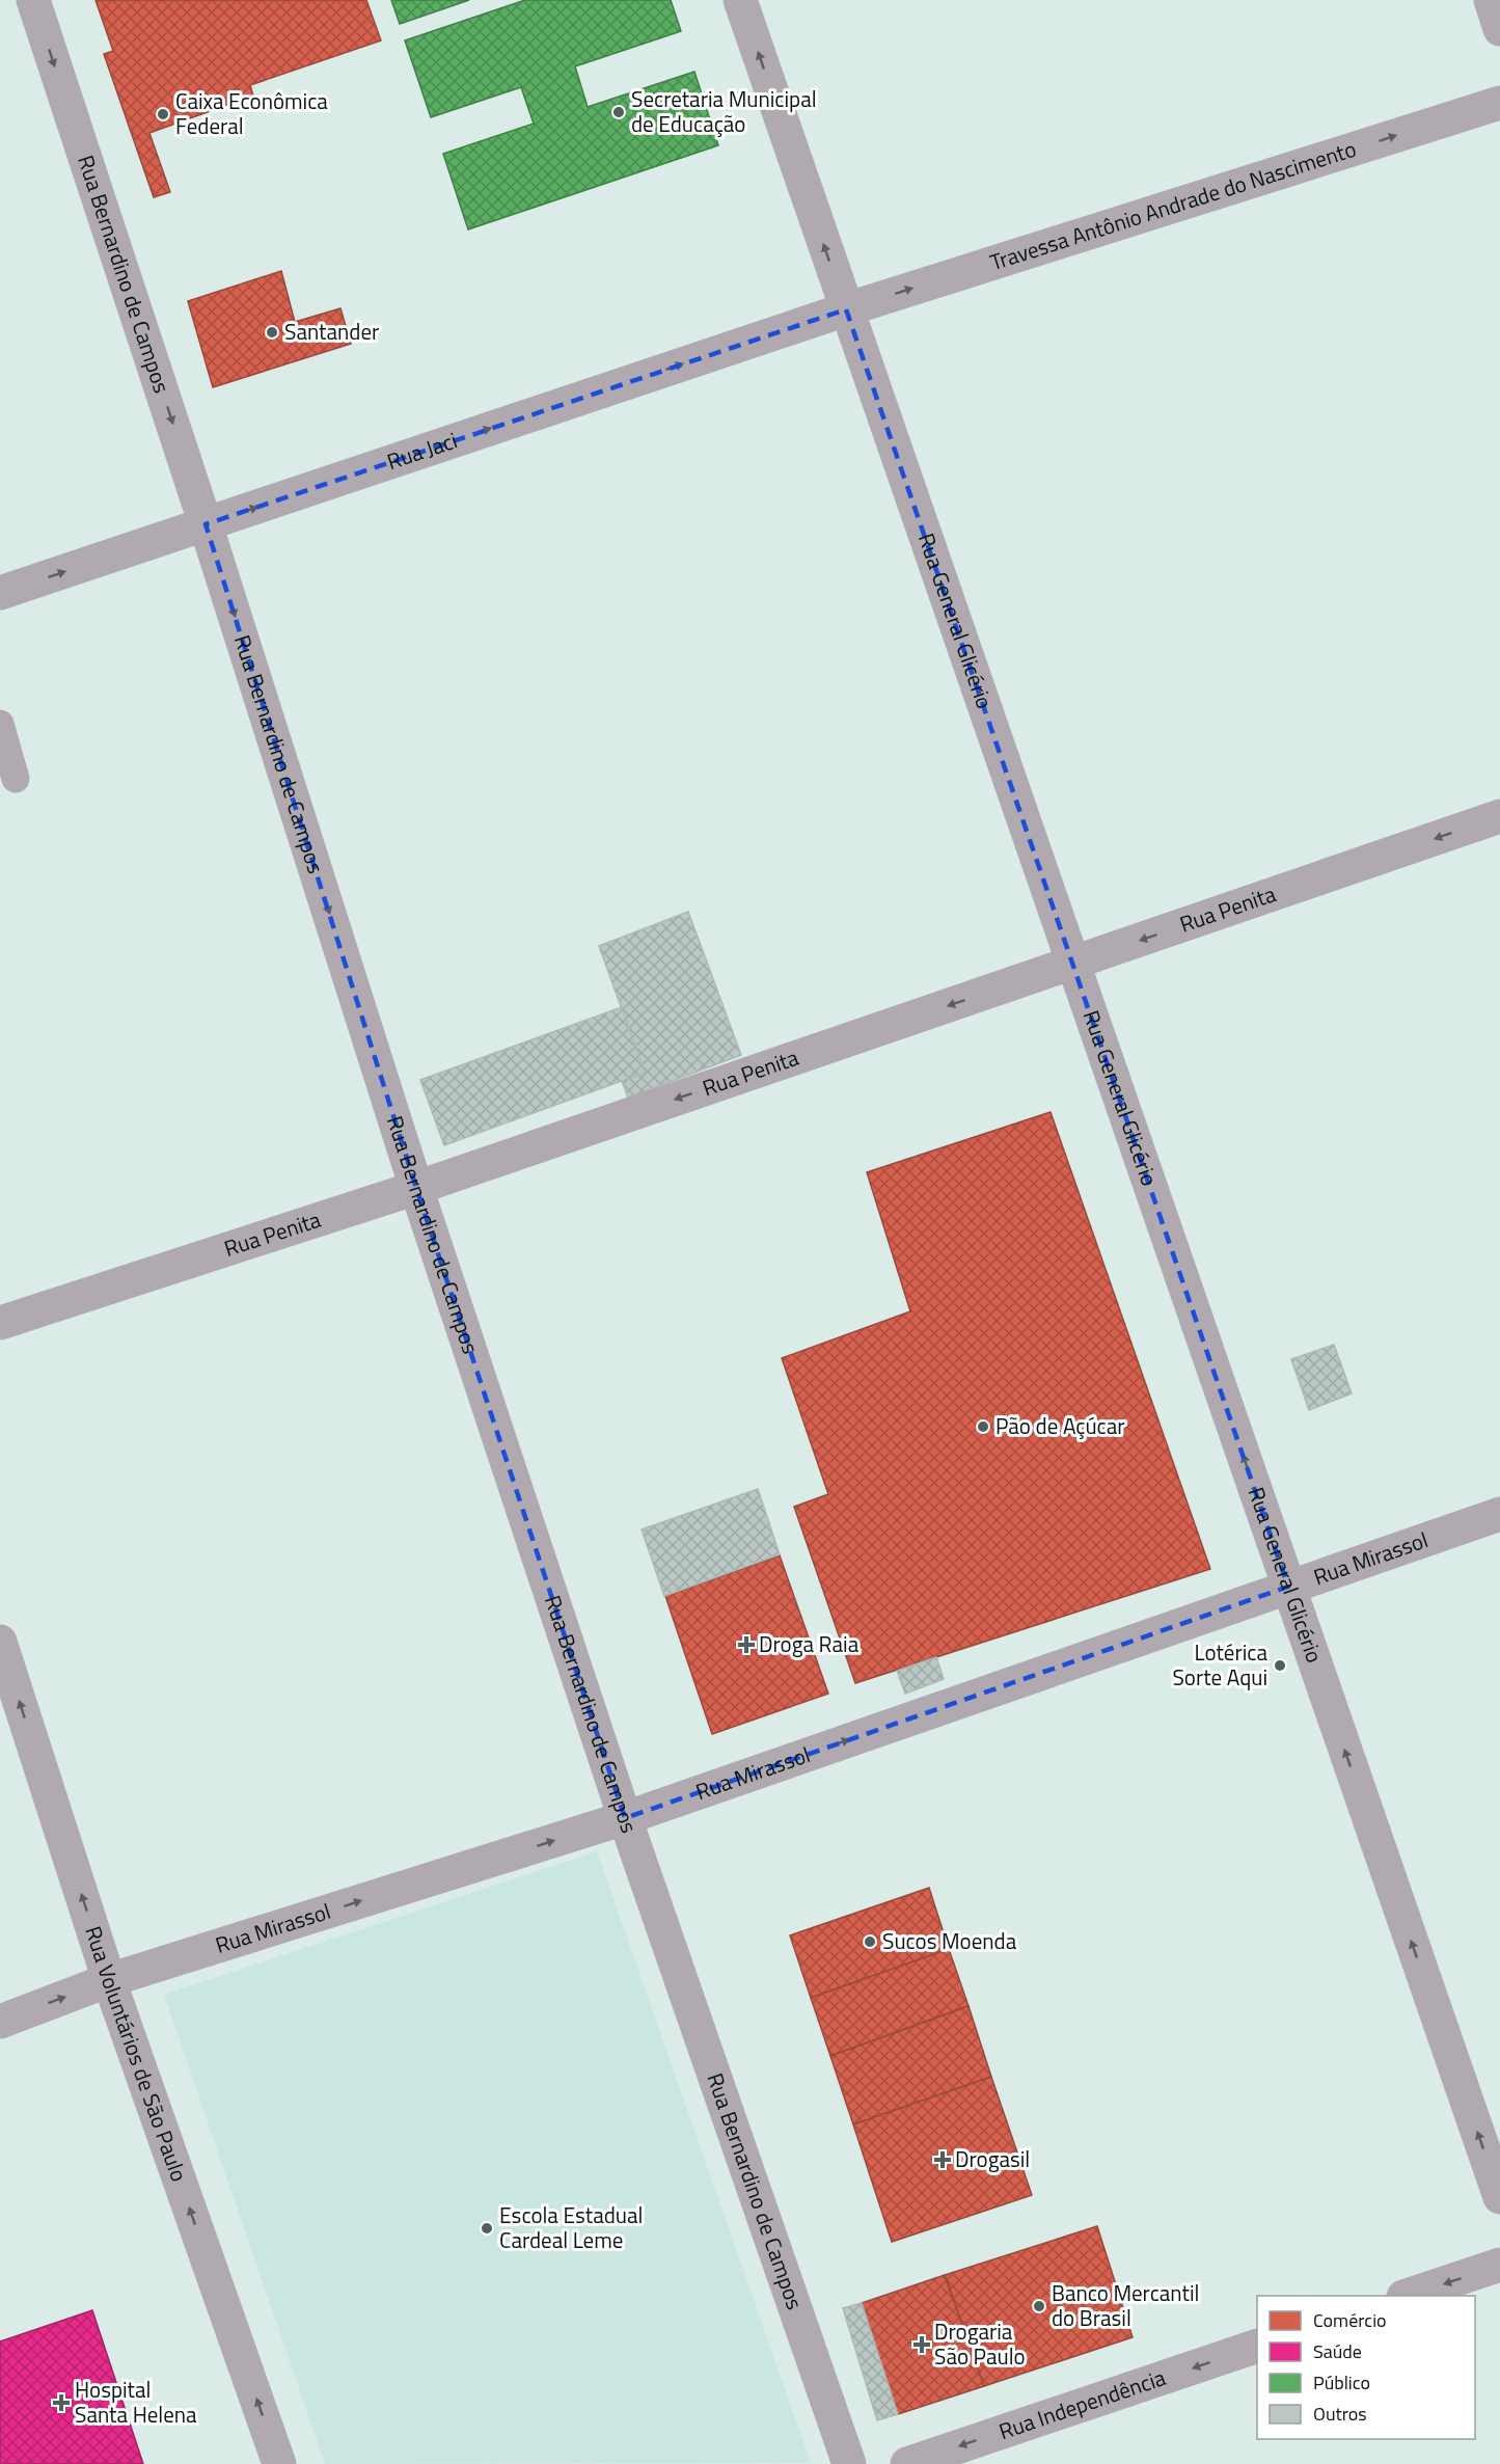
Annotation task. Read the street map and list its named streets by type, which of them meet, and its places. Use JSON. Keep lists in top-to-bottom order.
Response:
{
  "streets": {
    "street": [
      "Travessa Antônio Andrade do Nascimento",
      "Rua Bernardino de Campos",
      "Rua Jaci",
      "Rua General Glicério",
      "Rua Penita",
      "Rua Mirassol",
      "Rua Voluntários de São Paulo",
      "Rua Independência"
    ]
  },
  "crossings": [
    ["Travessa Antônio Andrade do Nascimento", "Rua Jaci"],
    ["Travessa Antônio Andrade do Nascimento", "Rua General Glicério"],
    ["Rua Bernardino de Campos", "Rua Jaci"],
    ["Rua Bernardino de Campos", "Rua Penita"],
    ["Rua Bernardino de Campos", "Rua Mirassol"],
    ["Rua Jaci", "Rua General Glicério"],
    ["Rua General Glicério", "Rua Penita"],
    ["Rua General Glicério", "Rua Mirassol"],
    ["Rua Mirassol", "Rua Voluntários de São Paulo"]
  ],
  "one_way": [
    "Travessa Antônio Andrade do Nascimento",
    "Rua Bernardino de Campos",
    "Rua Jaci",
    "Rua General Glicério",
    "Rua Penita",
    "Rua Mirassol",
    "Rua Voluntários de São Paulo",
    "Rua Independência"
  ],
  "places": {
    "other": [
      "Secretaria Municipal de Educação",
      "Caixa Econômica Federal",
      "Santander",
      "Pão de Açúcar",
      "Lotérica Sorte Aqui",
      "Sucos Moenda",
      "Escola Estadual Cardeal Leme",
      "Banco Mercantil do Brasil"
    ],
    "health": [
      "Droga Raia",
      "Drogasil",
      "Drogaria São Paulo",
      "Hospital Santa Helena"
    ]
  },
  "legend": [
    "Comércio",
    "Saúde",
    "Público",
    "Outros"
  ]
}
